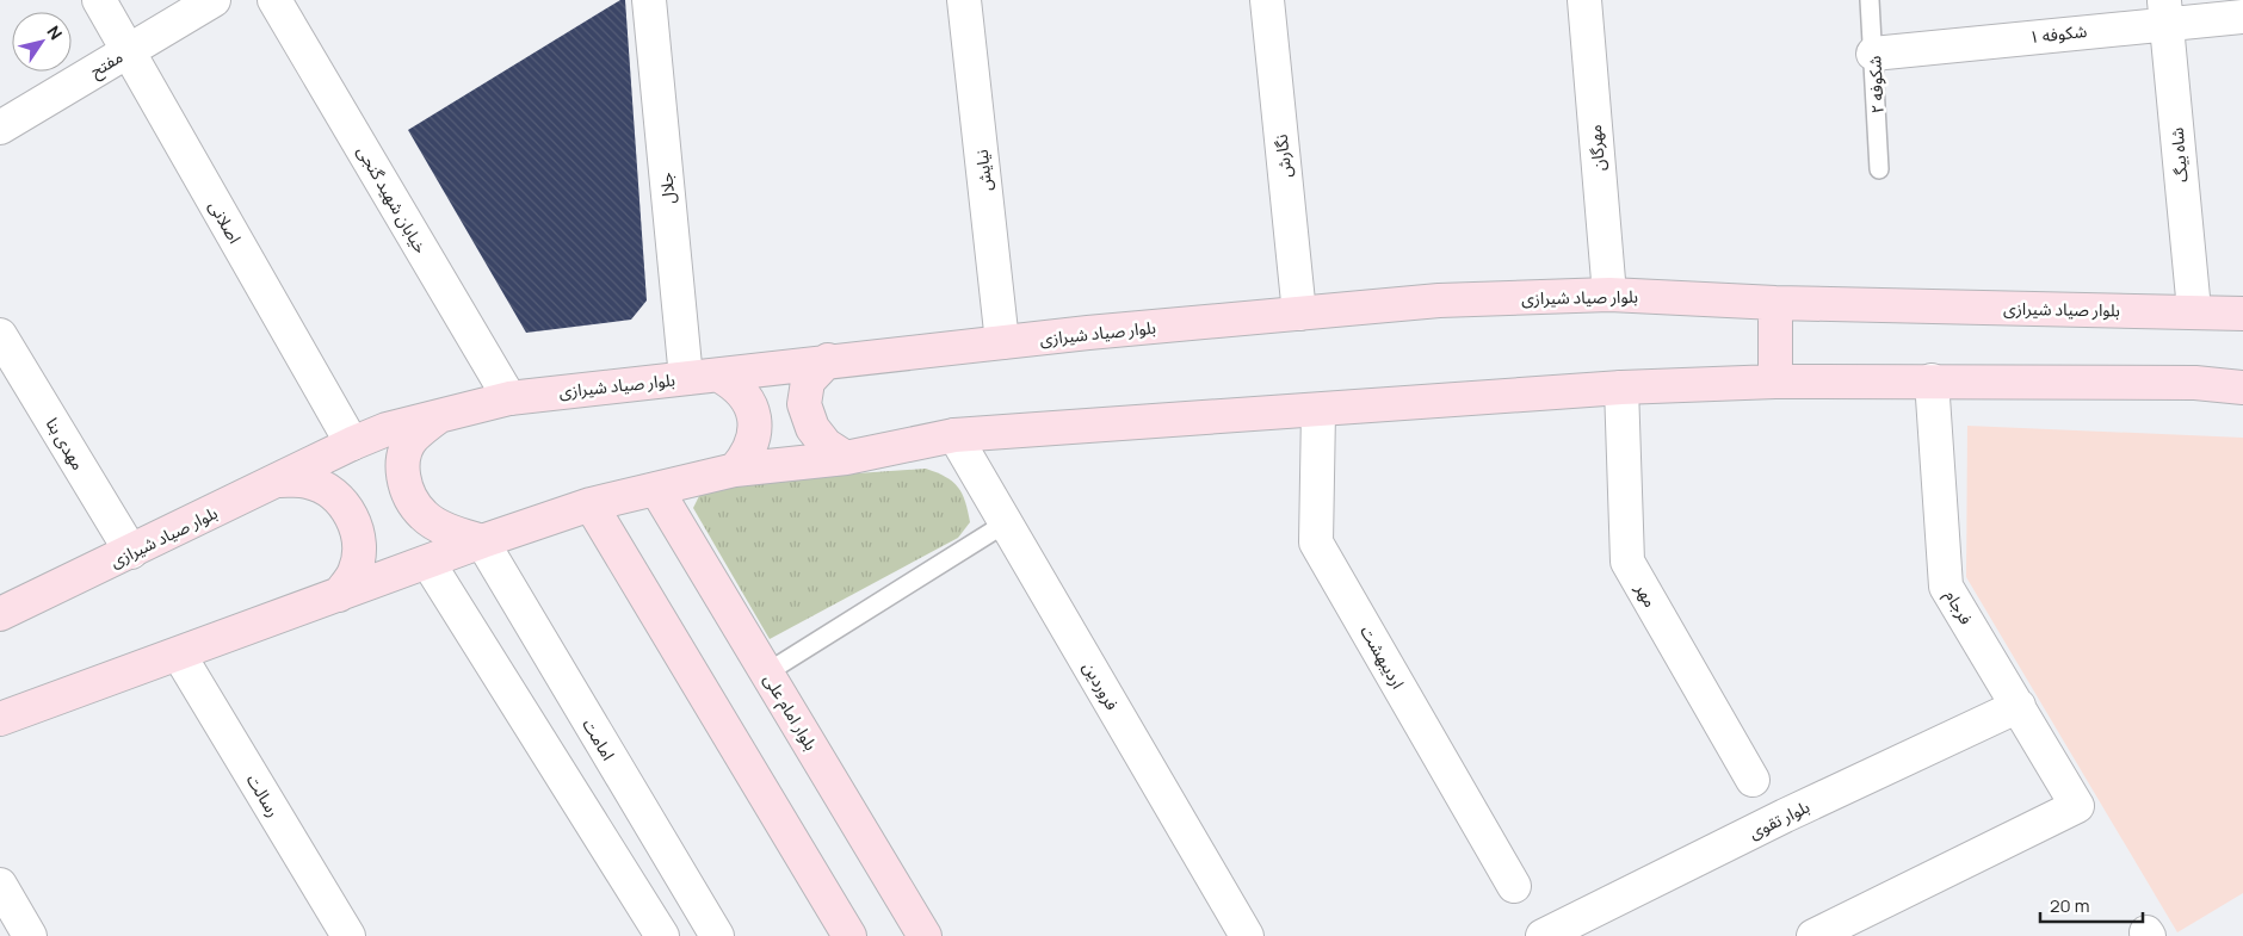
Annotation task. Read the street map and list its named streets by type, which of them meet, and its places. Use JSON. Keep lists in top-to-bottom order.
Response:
{
  "streets": {
    "street": [
      "شکوفه ۱",
      "مفتح",
      "مهرگان",
      "شاه بیگ",
      "نگارش",
      "نیایش",
      "جلال",
      "خیابان شهید گنجی",
      "اصلانی",
      "بلوار صیاد شیرازی",
      "مهدی بنا",
      "مهر",
      "فرجام",
      "اردیبهشت",
      "فروردین",
      "بلوار امام علی",
      "امامت",
      "رسالت",
      "بلوار تقوی"
    ],
    "lane": ["شکوفه ۲"]
  },
  "crossings": [
    ["شکوفه ۱", "شکوفه ۲"],
    ["شکوفه ۱", "شاه بیگ"],
    ["مفتح", "اصلانی"],
    ["مهرگان", "بلوار صیاد شیرازی"],
    ["شاه بیگ", "بلوار صیاد شیرازی"],
    ["نگارش", "بلوار صیاد شیرازی"],
    ["نیایش", "بلوار صیاد شیرازی"],
    ["جلال", "بلوار صیاد شیرازی"],
    ["خیابان شهید گنجی", "بلوار صیاد شیرازی"],
    ["اصلانی", "بلوار صیاد شیرازی"],
    ["بلوار صیاد شیرازی", "مهدی بنا"],
    ["فرجام", "بلوار تقوی"]
  ],
  "scale_bar": "20 m",
  "north": "top right"
}
